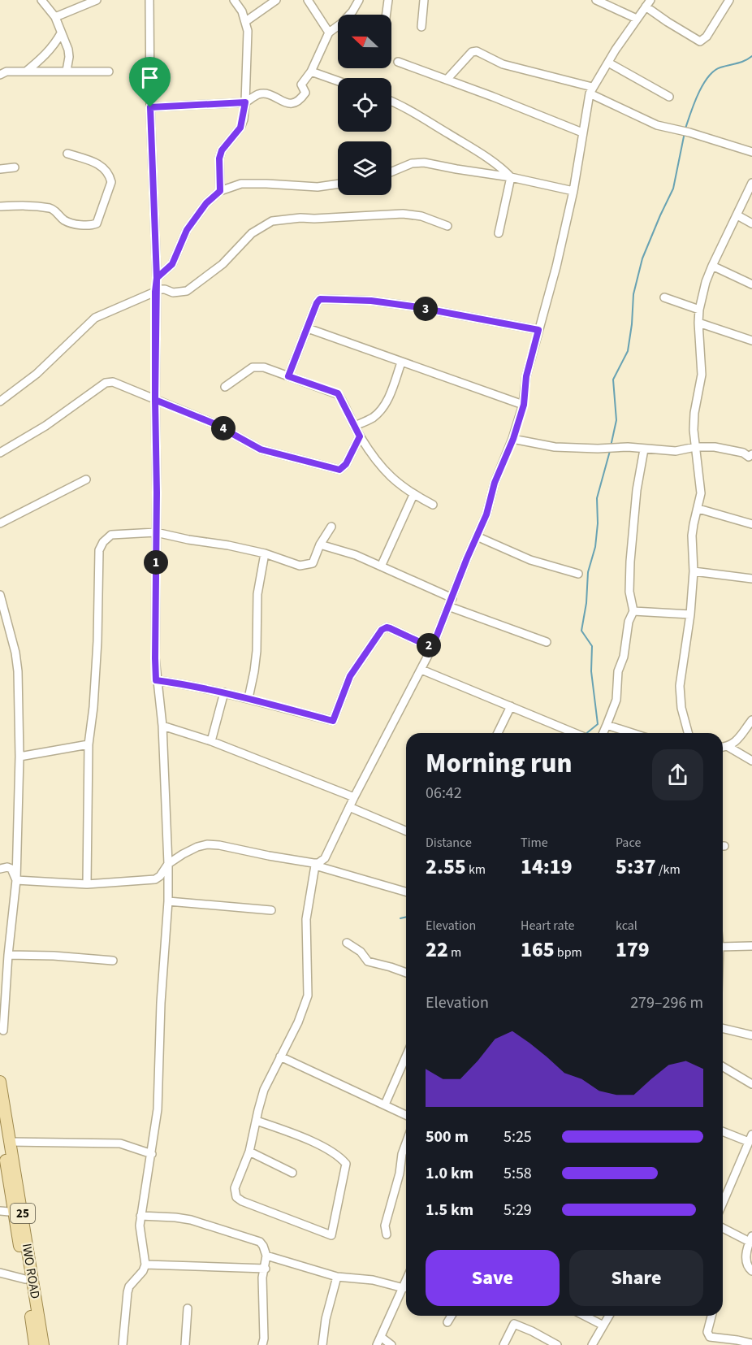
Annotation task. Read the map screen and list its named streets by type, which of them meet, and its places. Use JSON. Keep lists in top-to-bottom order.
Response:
{
  "streets": {
    "main road": ["25", "IWO ROAD"]
  },
  "north": "left",
  "page": {
    "pins": [
      "3",
      "4",
      "1",
      "2"
    ],
    "heading": ["Morning run", "06:42"],
    "stats": [
      ["Distance", "2.55 km"],
      ["Time", "14:19"],
      ["Pace", "5:37 /km"],
      ["Elevation", "22 m"],
      ["Heart rate", "165 bpm"],
      ["kcal", "179"]
    ],
    "chart": ["Elevation", "279–296 m"],
    "list": [
      {
        "name": "500 m",
        "note": "5:25"
      },
      {
        "name": "1.0 km",
        "note": "5:58"
      },
      {
        "name": "1.5 km",
        "note": "5:29"
      }
    ],
    "buttons": ["Save", "Share"]
  }
}
